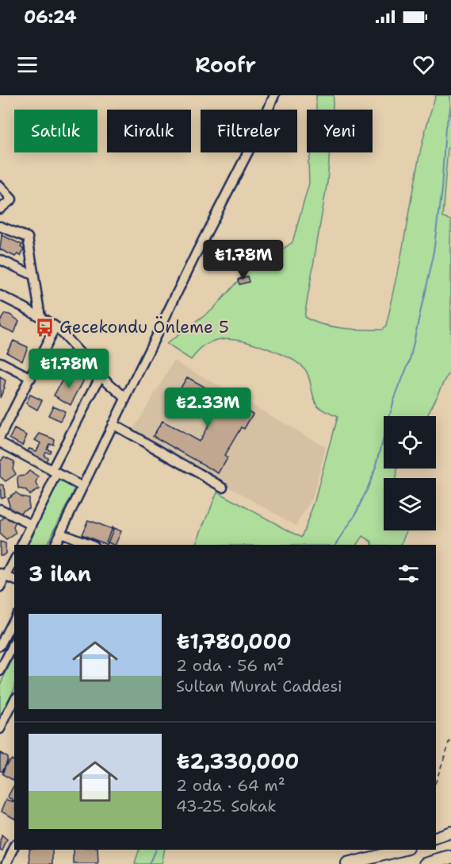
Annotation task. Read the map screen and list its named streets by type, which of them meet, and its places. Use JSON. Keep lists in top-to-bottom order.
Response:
{
  "places": {
    "bus stop": ["Gecekondu Önleme 5"]
  },
  "page": {
    "status": "06:24",
    "header": "Roofr",
    "chip": [
      "Satılık",
      "Kiralık",
      "Filtreler",
      "Yeni"
    ],
    "price": ["₺1.78M", "₺1.78M", "₺2.33M"],
    "heading": "3 ilan",
    "list": [
      {
        "name": "₺1,780,000",
        "note": "2 oda · 56 m² · Sultan Murat Caddesi"
      },
      {
        "name": "₺2,330,000",
        "note": "2 oda · 64 m² · 43-25. Sokak"
      }
    ]
  }
}
